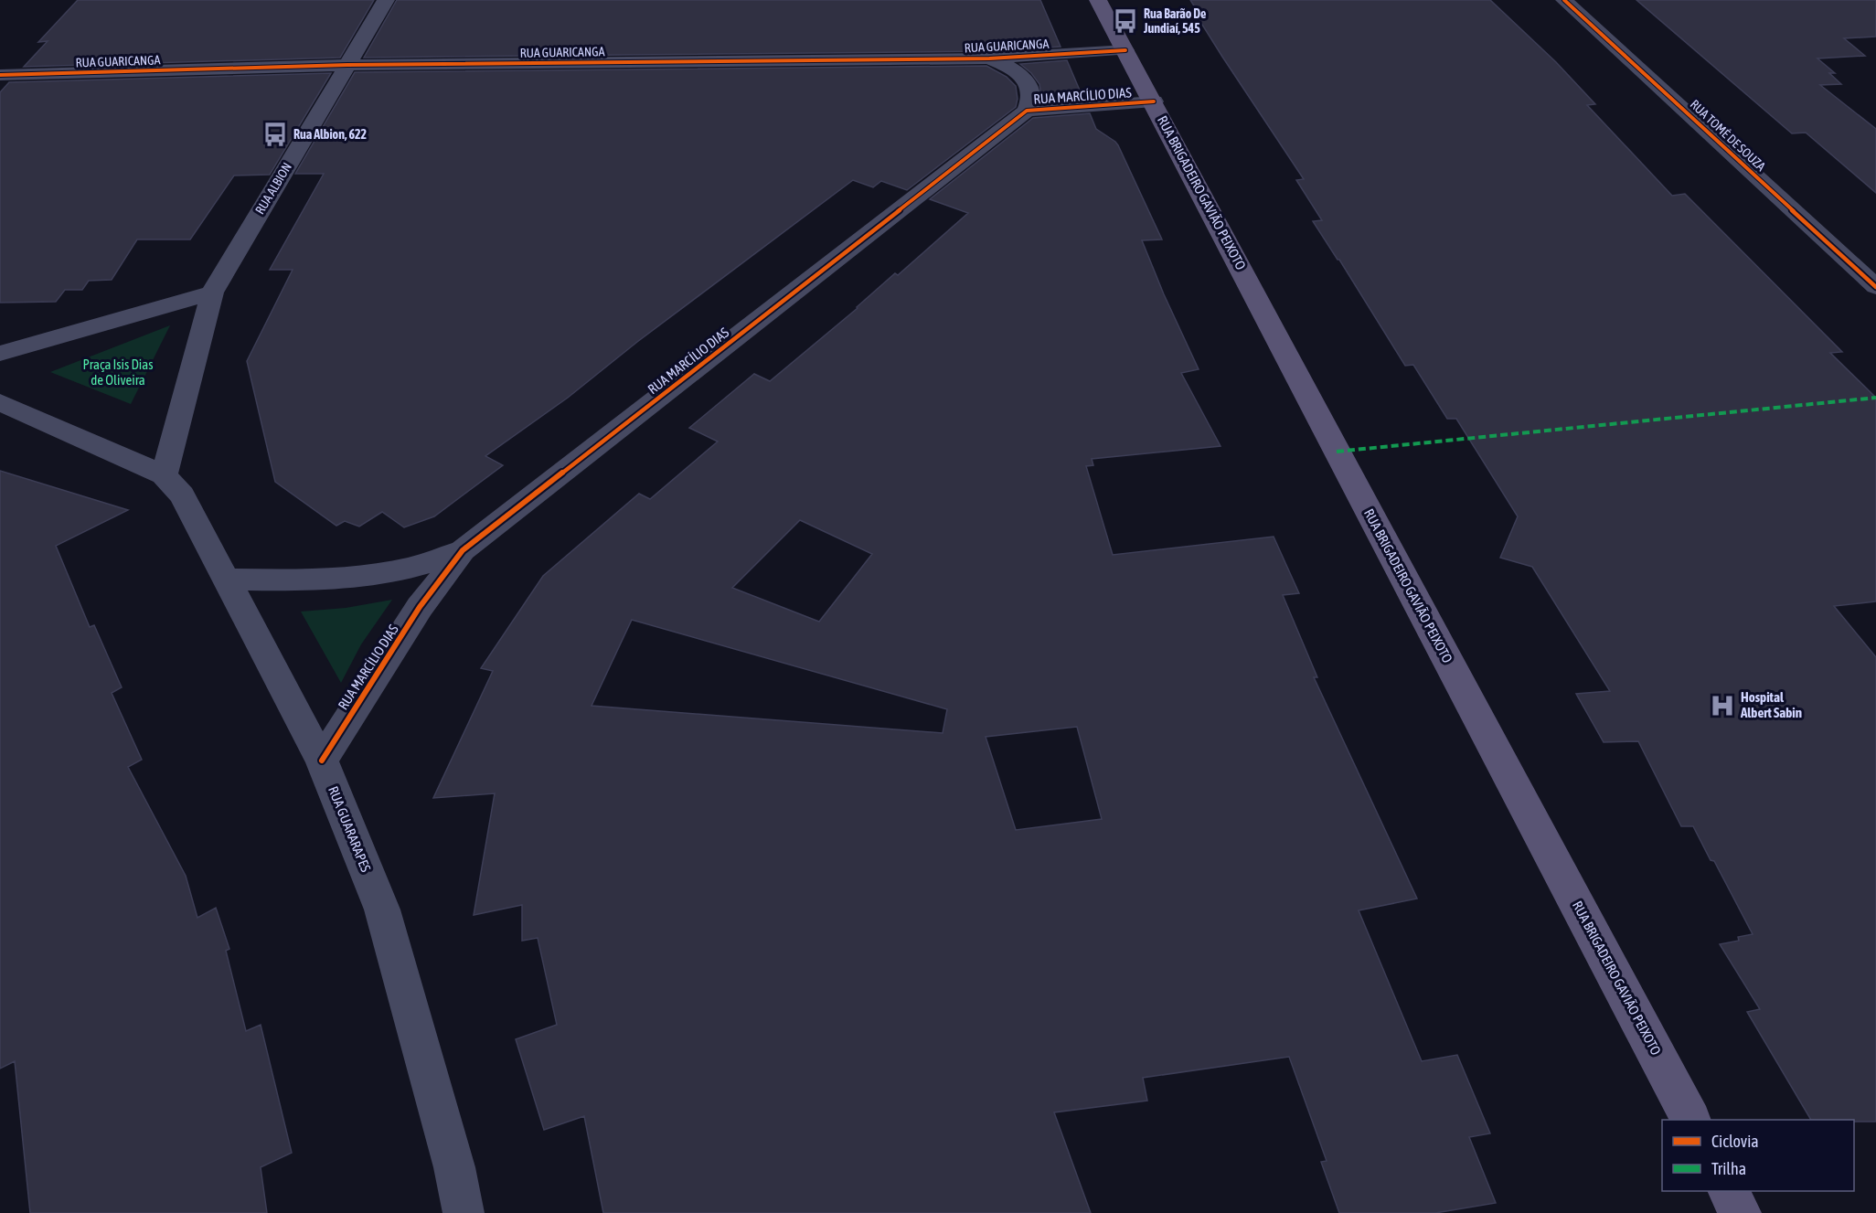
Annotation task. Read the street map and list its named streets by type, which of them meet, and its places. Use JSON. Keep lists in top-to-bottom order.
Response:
{
  "streets": {
    "main road": ["RUA BRIGADEIRO GAVIÃO PEIXOTO"],
    "street": [
      "RUA GUARICANGA",
      "RUA MARCÍLIO DIAS",
      "RUA TOMÉ DE SOUZA",
      "RUA ALBION",
      "RUA GUARARAPES"
    ]
  },
  "crossings": [
    ["RUA GUARICANGA", "RUA MARCÍLIO DIAS"],
    ["RUA GUARICANGA", "RUA ALBION"],
    ["RUA GUARICANGA", "RUA BRIGADEIRO GAVIÃO PEIXOTO"],
    ["RUA MARCÍLIO DIAS", "RUA BRIGADEIRO GAVIÃO PEIXOTO"],
    ["RUA MARCÍLIO DIAS", "RUA GUARARAPES"]
  ],
  "parks": ["Praça Isis Dias de Oliveira"],
  "places": {
    "bus stop": ["Rua Barão De Jundiaí, 545", "Rua Albion, 622"],
    "hospital": ["Hospital Albert Sabin"]
  },
  "legend": ["Ciclovia", "Trilha"]
}
